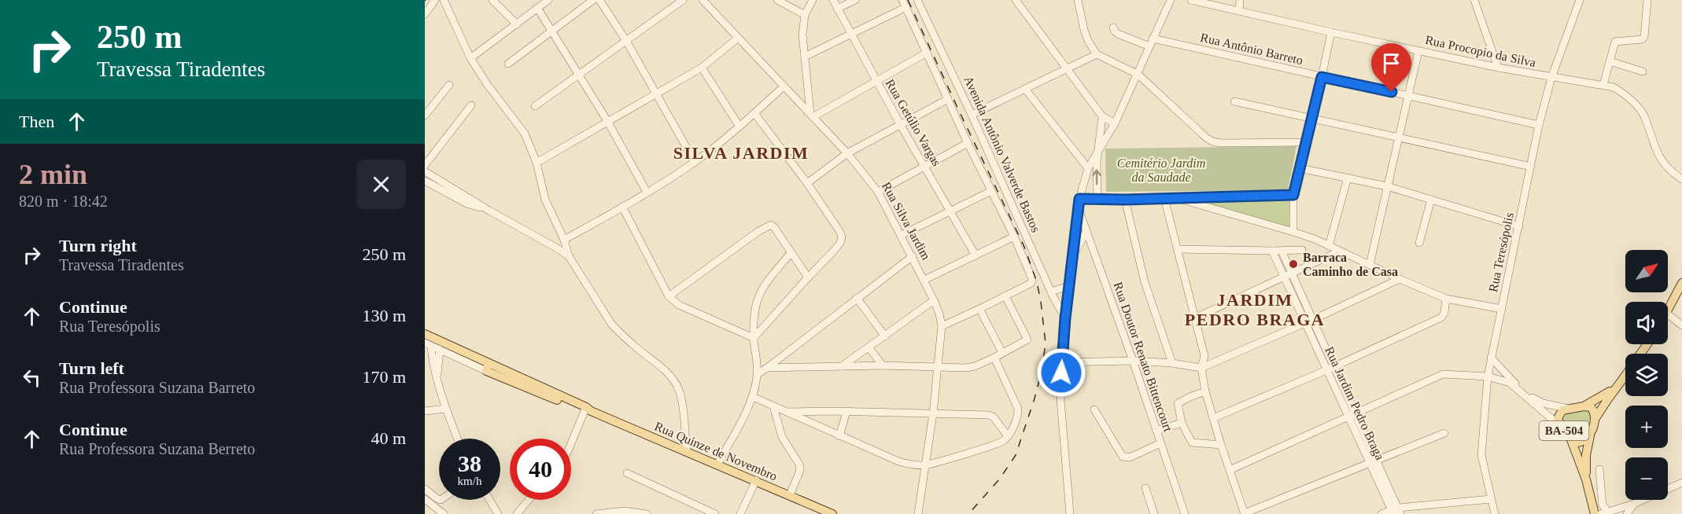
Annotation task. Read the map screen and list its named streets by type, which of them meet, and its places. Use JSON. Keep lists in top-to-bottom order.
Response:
{
  "streets": {
    "main road": ["BA-504", "Rua Quinze de Novembro"],
    "street": [
      "Rua Antônio Barreto",
      "Rua Procopio da Silva",
      "Rua Getúlio Vargas",
      "Avenida Antônio Valverde Bastos",
      "Rua Silva Jardim",
      "Rua Teresópolis",
      "Rua Doutor Renato Bittencourt",
      "Rua Jardim Pedro Braga"
    ]
  },
  "crossings": [
    ["Rua Antônio Barreto", "Rua Teresópolis"],
    ["Rua Procopio da Silva", "Rua Teresópolis"]
  ],
  "districts": ["SILVA JARDIM", "JARDIM PEDRO BRAGA"],
  "parks": ["Cemitério Jardim da Saudade"],
  "places": ["Barraca Caminho de Casa"],
  "north": "top right",
  "page": {
    "turn": ["250 m", "Travessa Tiradentes"],
    "then": "Then",
    "heading": ["2 min", "820 m · 18:42"],
    "list": [
      {
        "name": "Turn right",
        "note": "Travessa Tiradentes",
        "value": "250 m"
      },
      {
        "name": "Continue",
        "note": "Rua Teresópolis",
        "value": "130 m"
      },
      {
        "name": "Turn left",
        "note": "Rua Professora Suzana Barreto",
        "value": "170 m"
      },
      {
        "name": "Continue",
        "note": "Rua Professora Suzana Berreto",
        "value": "40 m"
      }
    ],
    "map_buttons": ["+", "−"],
    "speed": "38 km/h",
    "limit": "40"
  }
}
